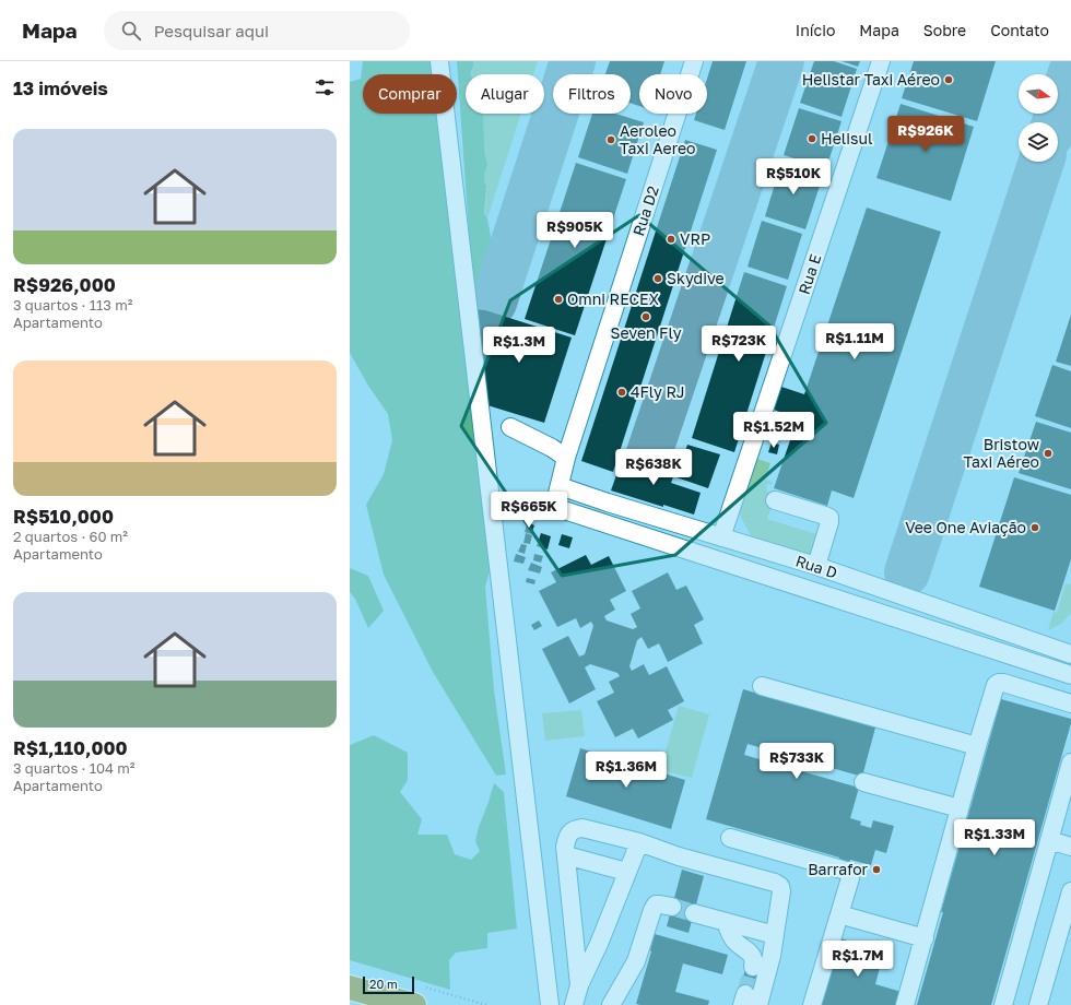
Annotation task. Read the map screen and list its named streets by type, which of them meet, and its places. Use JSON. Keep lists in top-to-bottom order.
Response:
{
  "streets": {
    "lane": ["Rua D2", "Rua E", "Rua D"]
  },
  "crossings": [
    ["Rua D2", "Rua D"],
    ["Rua E", "Rua D"]
  ],
  "places": [
    "Helistar Taxi Aéreo",
    "Helisul",
    "Aeroleo Taxi Aereo",
    "VRP",
    "Skydive",
    "Omni RECEX",
    "Seven Fly",
    "4Fly RJ",
    "Bristow Taxi Aéreo",
    "Vee One Aviação",
    "Barrafor"
  ],
  "scale_bar": "20 m",
  "north": "right",
  "page": {
    "header": "Mapa",
    "search": "Pesquisar aqui",
    "nav": [
      "Início",
      "Mapa",
      "Sobre",
      "Contato"
    ],
    "heading": "13 imóveis",
    "chip": [
      "Comprar",
      "Alugar",
      "Filtros",
      "Novo"
    ],
    "list": [
      {
        "name": "R$926,000",
        "note": "3 quartos · 113 m² · Apartamento"
      },
      {
        "name": "R$510,000",
        "note": "2 quartos · 60 m² · Apartamento"
      },
      {
        "name": "R$1,110,000",
        "note": "3 quartos · 104 m² · Apartamento"
      }
    ],
    "price": [
      "R$926K",
      "R$510K",
      "R$905K",
      "R$1.11M",
      "R$723K",
      "R$1.3M",
      "R$1.52M",
      "R$638K",
      "R$665K",
      "R$733K",
      "R$1.36M",
      "R$1.33M",
      "R$1.7M"
    ],
    "scale": "20 m"
  }
}
